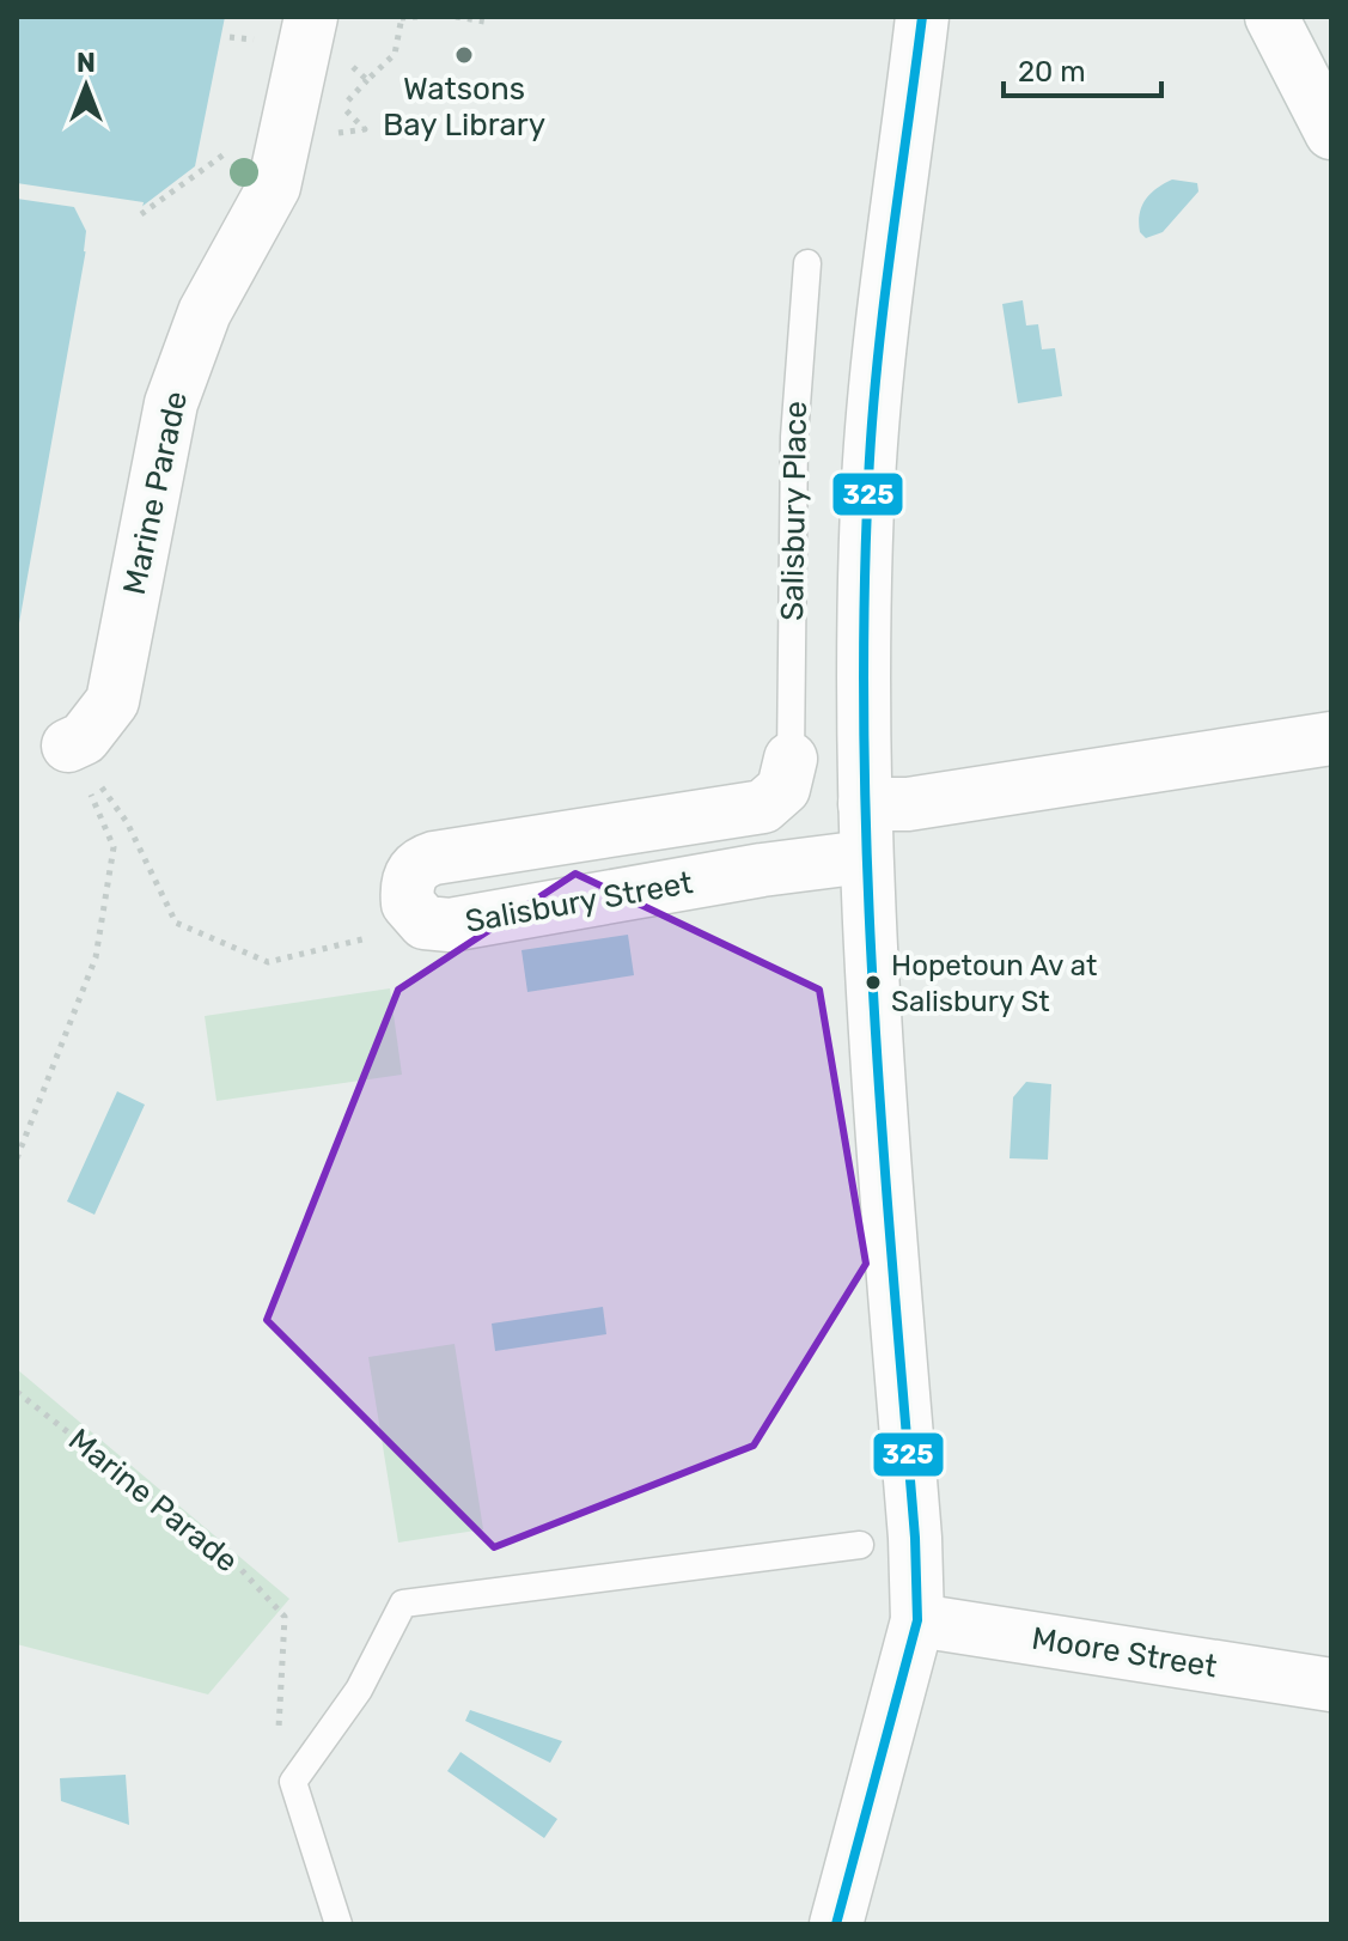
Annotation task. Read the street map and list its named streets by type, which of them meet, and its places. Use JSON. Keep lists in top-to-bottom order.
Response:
{
  "streets": {
    "street": ["Marine Parade", "Salisbury Street", "Moore Street"],
    "lane": ["Salisbury Place"]
  },
  "crossings": [
    ["Salisbury Place", "Salisbury Street"]
  ],
  "places": ["Watsons Bay Library", "Hopetoun Av at Salisbury St"],
  "lines": ["transit line 325"],
  "scale_bar": "20 m",
  "north": "top"
}
